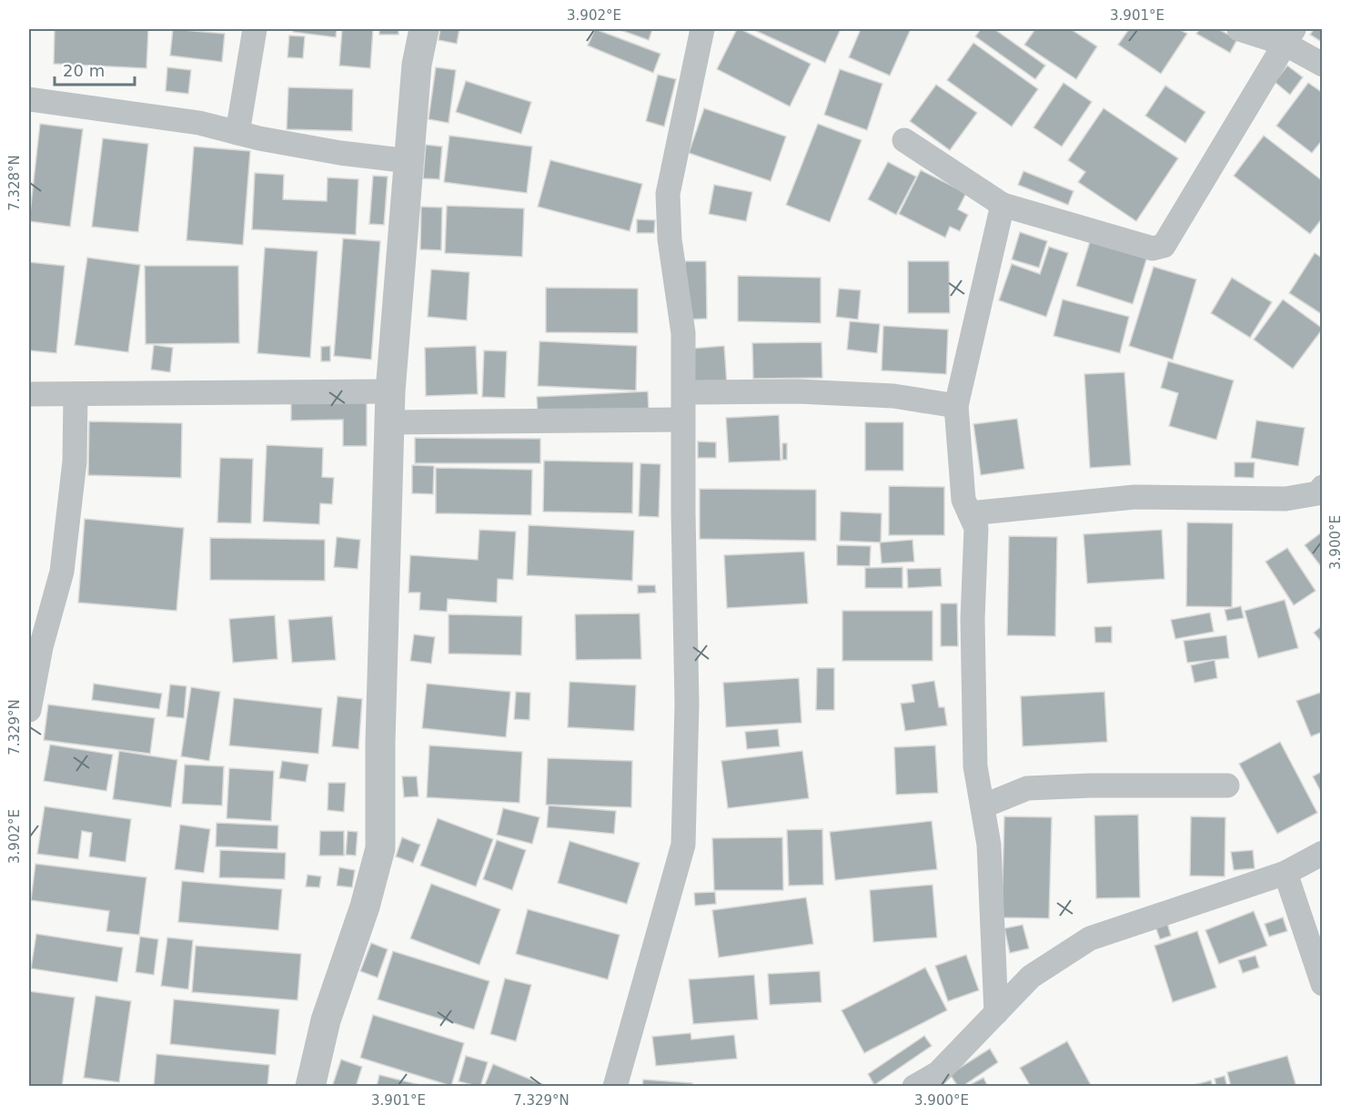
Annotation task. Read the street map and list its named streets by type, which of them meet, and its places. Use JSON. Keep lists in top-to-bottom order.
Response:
{
  "scale_bar": "20 m",
  "coordinates": [
    "3.902°E",
    "3.901°E",
    "7.328°N",
    "3.900°E",
    "7.329°N"
  ]
}
